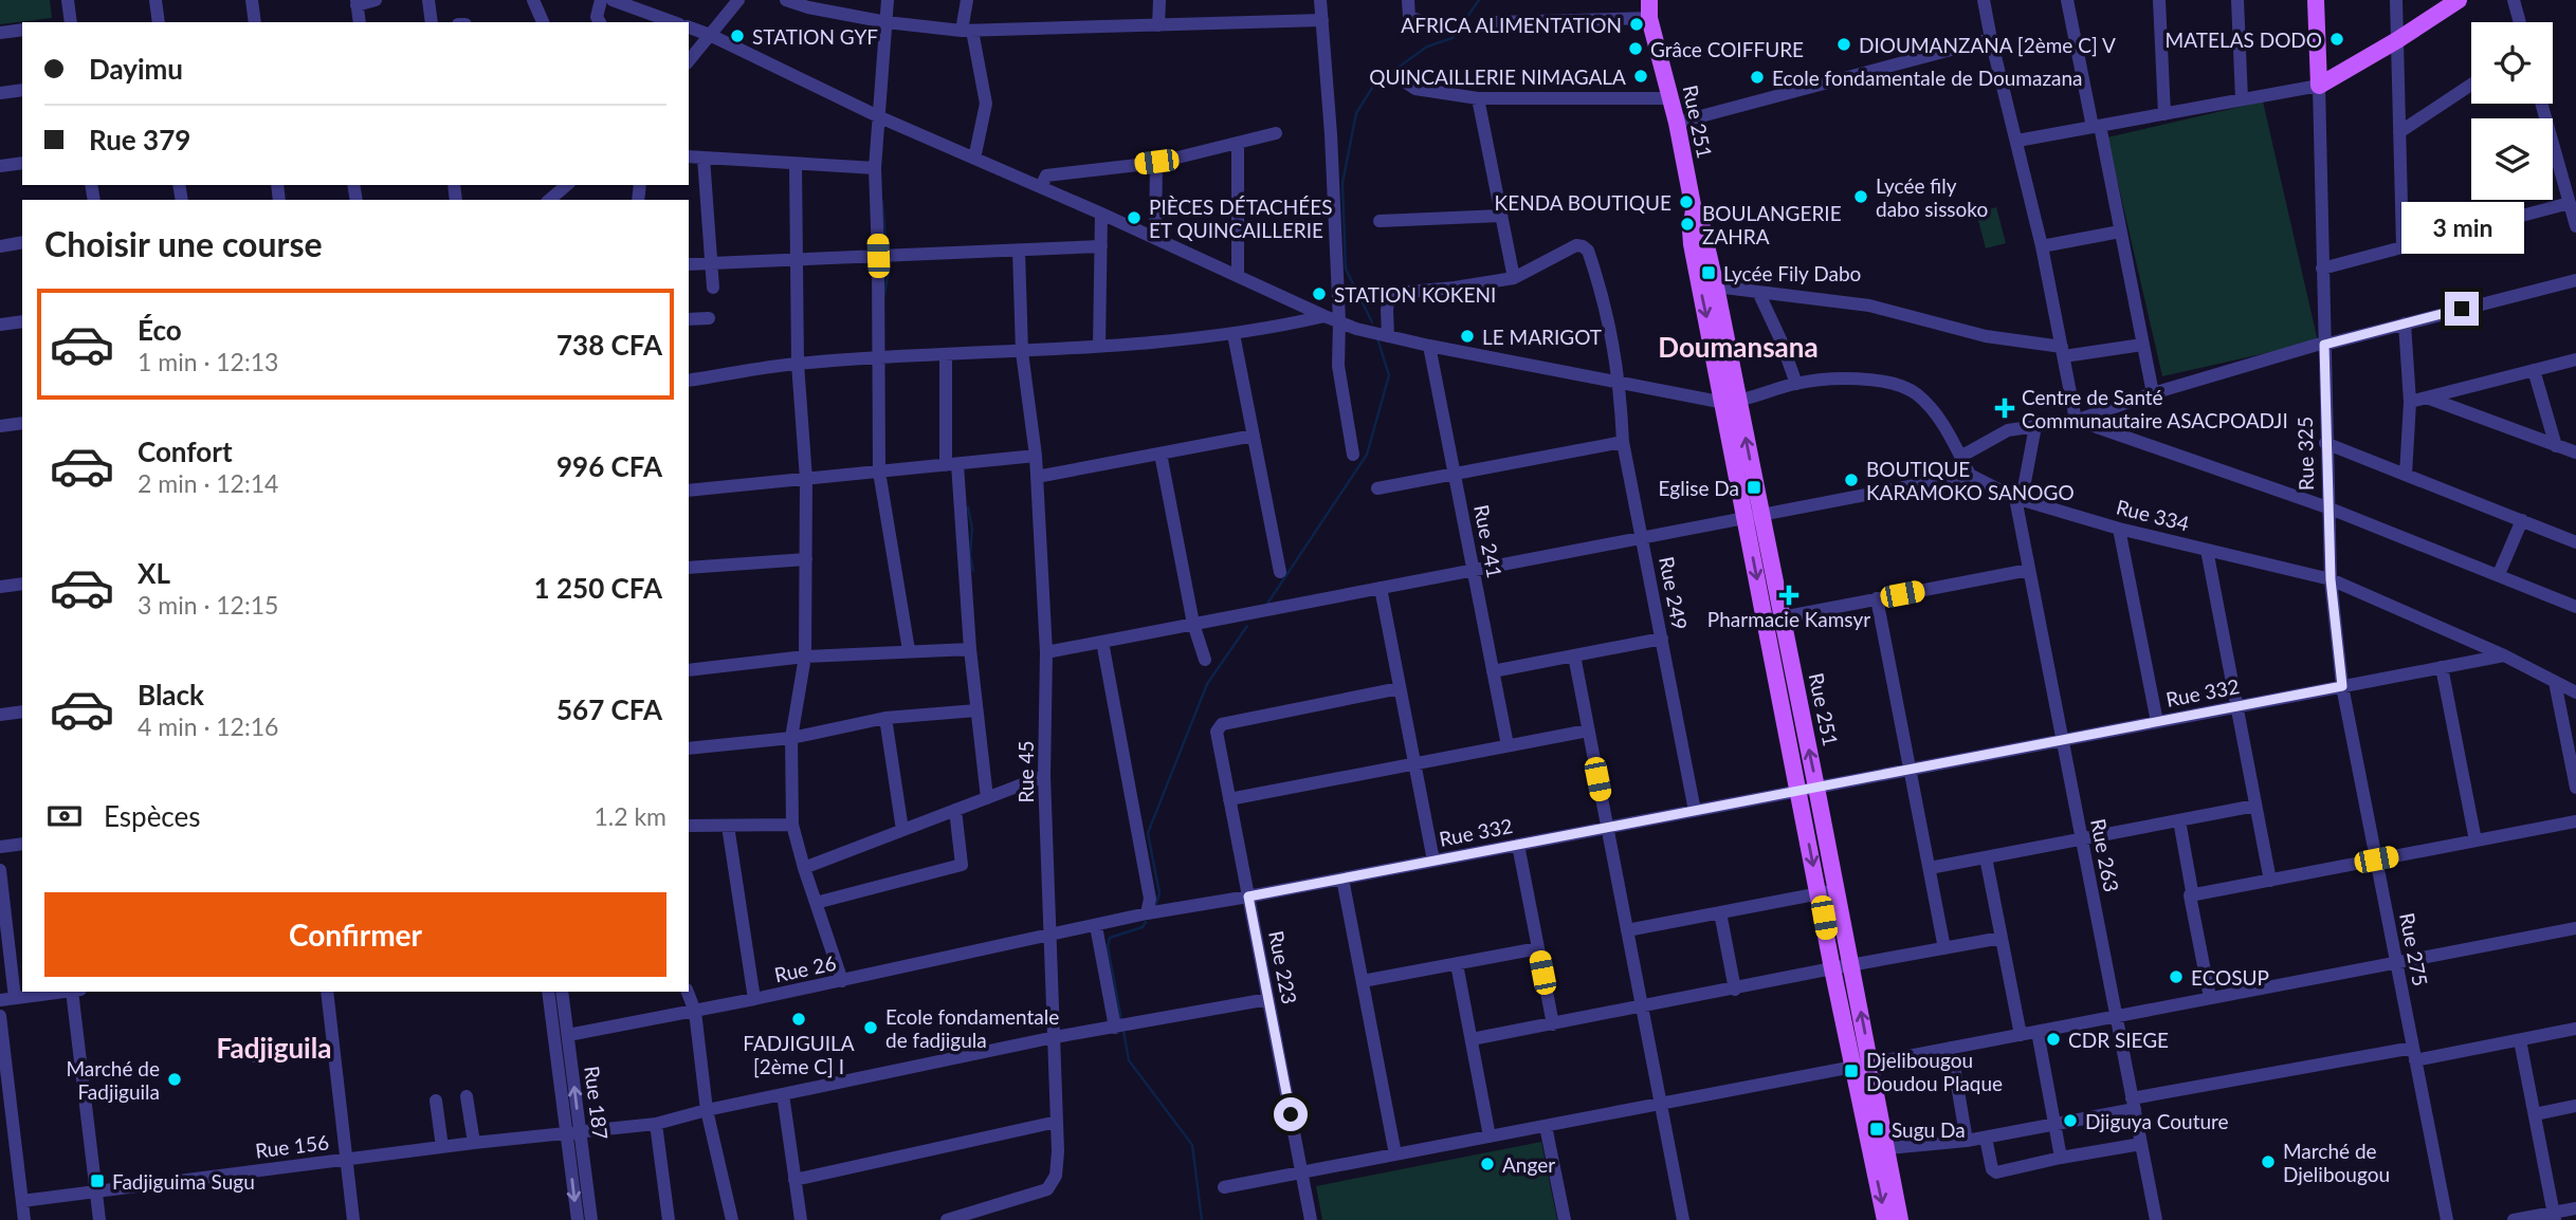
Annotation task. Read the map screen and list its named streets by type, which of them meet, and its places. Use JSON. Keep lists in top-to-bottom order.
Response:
{
  "streets": {
    "main road": ["Rue 251"],
    "street": [
      "Rue 325",
      "Rue 334",
      "Rue 241",
      "Rue 249",
      "Rue 332",
      "Rue 45",
      "Rue 263",
      "Rue 275",
      "Rue 223",
      "Rue 26",
      "Rue 187",
      "Rue 156"
    ]
  },
  "crossings": [
    ["Rue 251", "Rue 332"],
    ["Rue 325", "Rue 334"],
    ["Rue 325", "Rue 332"],
    ["Rue 325", "Rue 275"],
    ["Rue 334", "Rue 332"],
    ["Rue 334", "Rue 263"],
    ["Rue 249", "Rue 332"],
    ["Rue 332", "Rue 45"],
    ["Rue 332", "Rue 263"],
    ["Rue 332", "Rue 275"],
    ["Rue 332", "Rue 223"],
    ["Rue 332", "Rue 26"],
    ["Rue 45", "Rue 26"],
    ["Rue 45", "Rue 156"],
    ["Rue 223", "Rue 156"],
    ["Rue 26", "Rue 187"],
    ["Rue 187", "Rue 156"]
  ],
  "districts": ["Doumansana", "Fadjiguila"],
  "places": {
    "other": [
      "AFRICA ALIMENTATION",
      "STATION GYF",
      "MATELAS DODO",
      "DIOUMANZANA [2ème C] V",
      "Grâce COIFFURE",
      "QUINCAILLERIE NIMAGALA",
      "Ecole fondamentale de Doumazana",
      "Lycée fily dabo sissoko",
      "KENDA BOUTIQUE",
      "PIÈCES DÉTACHÉES ET QUINCAILLERIE",
      "BOULANGERIE ZAHRA",
      "STATION KOKENI",
      "LE MARIGOT",
      "BOUTIQUE KARAMOKO SANOGO",
      "ECOSUP",
      "FADJIGUILA [2ème C] I",
      "Ecole fondamentale de fadjigula",
      "CDR SIEGE",
      "Marché de Fadjiguila",
      "Djiguya Couture",
      "Marché de Djelibougou",
      "Anger"
    ],
    "transit": [
      "Lycée Fily Dabo",
      "Eglise Da",
      "Djelibougou Doudou Plaque",
      "Sugu Da",
      "Fadjiguima Sugu"
    ],
    "health": ["Centre de Santé Communautaire ASACPOADJI", "Pharmacie Kamsyr"]
  },
  "page": {
    "banner": ["Dayimu", "Rue 379"],
    "heading": "Choisir une course",
    "bubble": "3 min",
    "list": [
      {
        "name": "Éco",
        "note": "1 min · 12:13",
        "value": "738 CFA"
      },
      {
        "name": "Confort",
        "note": "2 min · 12:14",
        "value": "996 CFA"
      },
      {
        "name": "XL",
        "note": "3 min · 12:15",
        "value": "1 250 CFA"
      },
      {
        "name": "Black",
        "note": "4 min · 12:16",
        "value": "567 CFA"
      }
    ],
    "pay": ["Espèces", "1.2 km"],
    "buttons": "Confirmer"
  }
}
